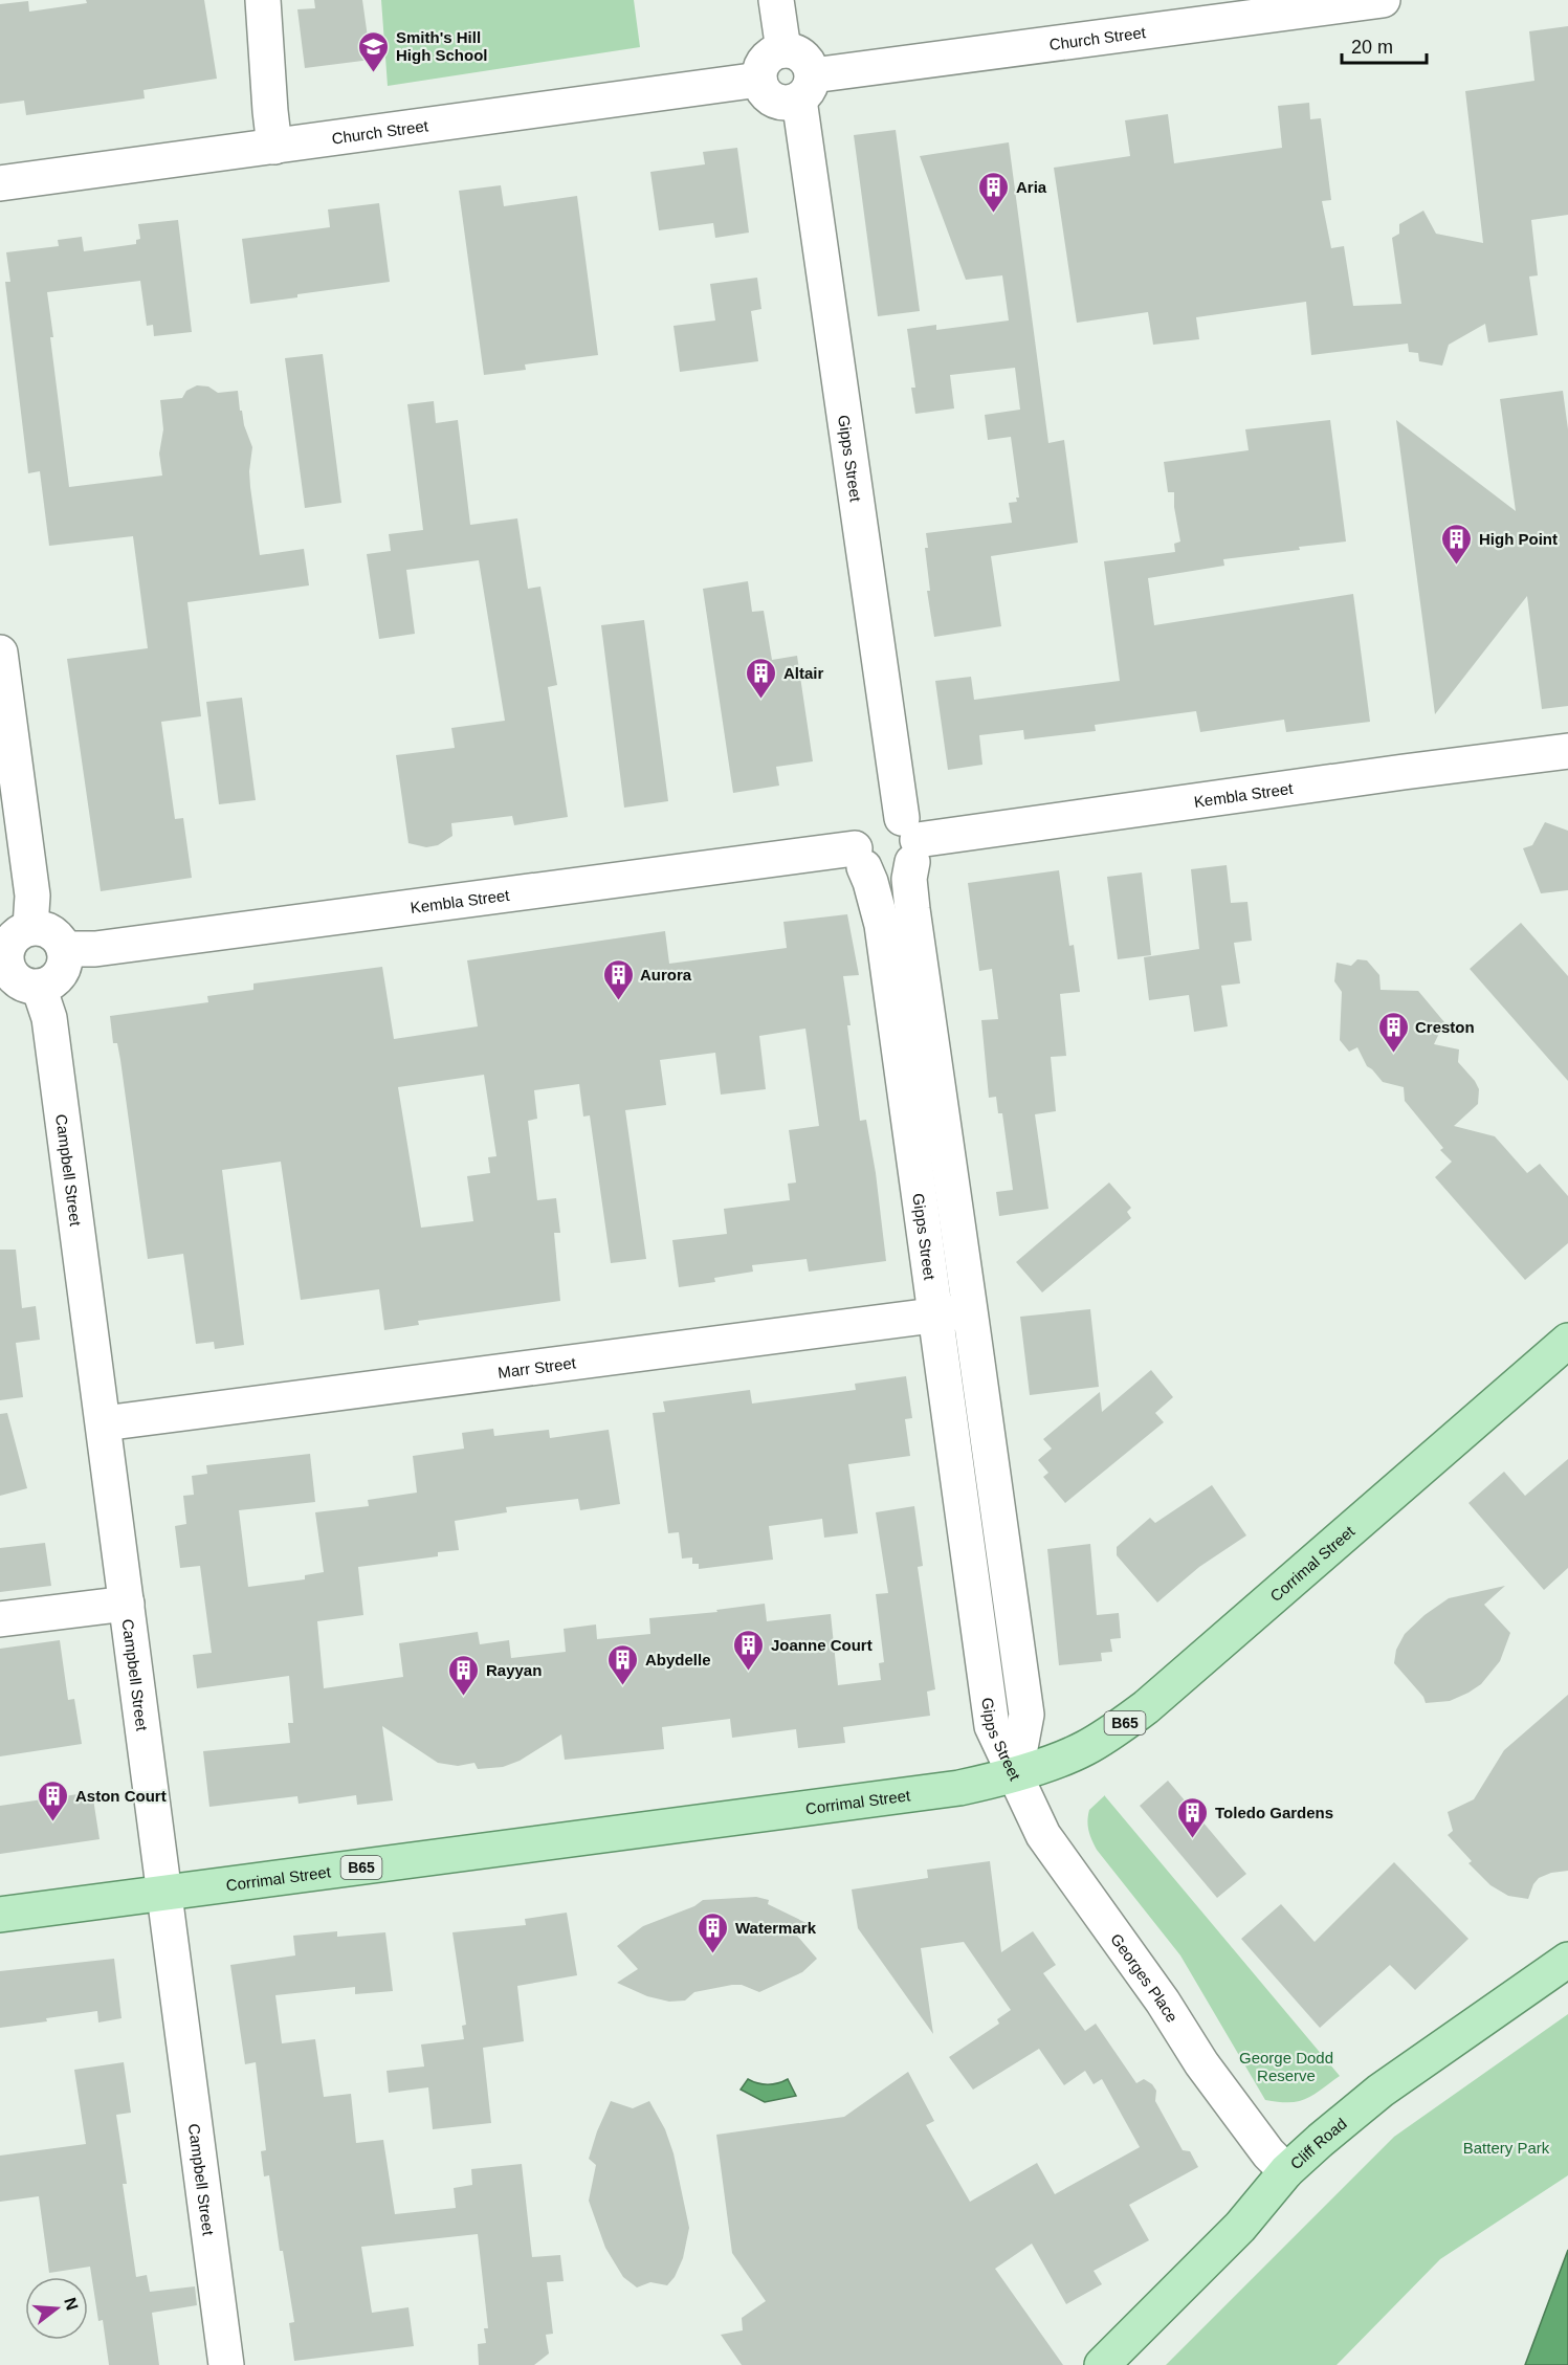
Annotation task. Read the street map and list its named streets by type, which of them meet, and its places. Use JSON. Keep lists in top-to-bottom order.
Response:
{
  "streets": {
    "main road": ["Corrimal Street", "B65", "Cliff Road"],
    "street": [
      "Church Street",
      "Gipps Street",
      "Kembla Street",
      "Campbell Street",
      "Marr Street",
      "Georges Place"
    ]
  },
  "crossings": [
    ["Church Street", "Gipps Street"],
    ["Gipps Street", "Kembla Street"],
    ["Gipps Street", "Marr Street"],
    ["Gipps Street", "Corrimal Street"],
    ["Gipps Street", "Georges Place"],
    ["Kembla Street", "Campbell Street"],
    ["Campbell Street", "Marr Street"],
    ["Campbell Street", "Corrimal Street"],
    ["Corrimal Street", "Georges Place"],
    ["Georges Place", "Cliff Road"]
  ],
  "parks": ["George Dodd Reserve", "Battery Park"],
  "places": {
    "school or university": ["Smith's Hill High School"],
    "building": [
      "Aria",
      "High Point",
      "Altair",
      "Aurora",
      "Creston",
      "Joanne Court",
      "Abydelle",
      "Rayyan",
      "Aston Court",
      "Toledo Gardens",
      "Watermark"
    ]
  },
  "scale_bar": "20 m",
  "north": "right"
}
